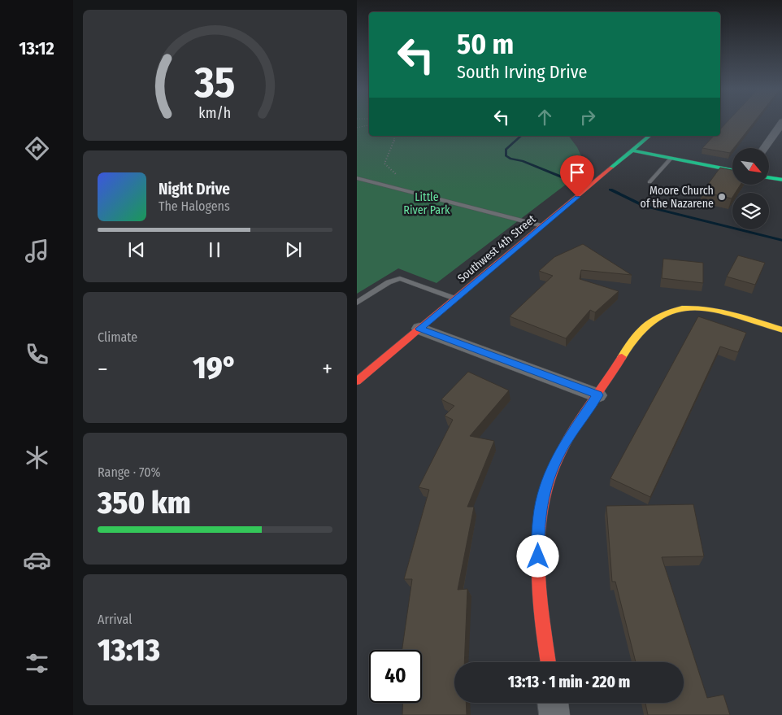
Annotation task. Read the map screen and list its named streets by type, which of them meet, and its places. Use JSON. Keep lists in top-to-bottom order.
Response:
{
  "streets": {
    "main road": ["Southwest 4th Street"]
  },
  "parks": ["Little River Park"],
  "places": ["Moore Church of the Nazarene"],
  "north": "bottom right",
  "page": {
    "tabs": "13:12",
    "turn": ["50 m", "South Irving Drive"],
    "song": ["Night Drive", "The Halogens"],
    "tile": [
      "Climate",
      ["Range · 70%", "350 km"],
      ["Arrival", "13:13"]
    ],
    "heat": ["−", "19°", "+"],
    "limit": "40",
    "trip": "13:13 · 1 min · 220 m",
    "gauge": ["35", "km/h"]
  }
}
